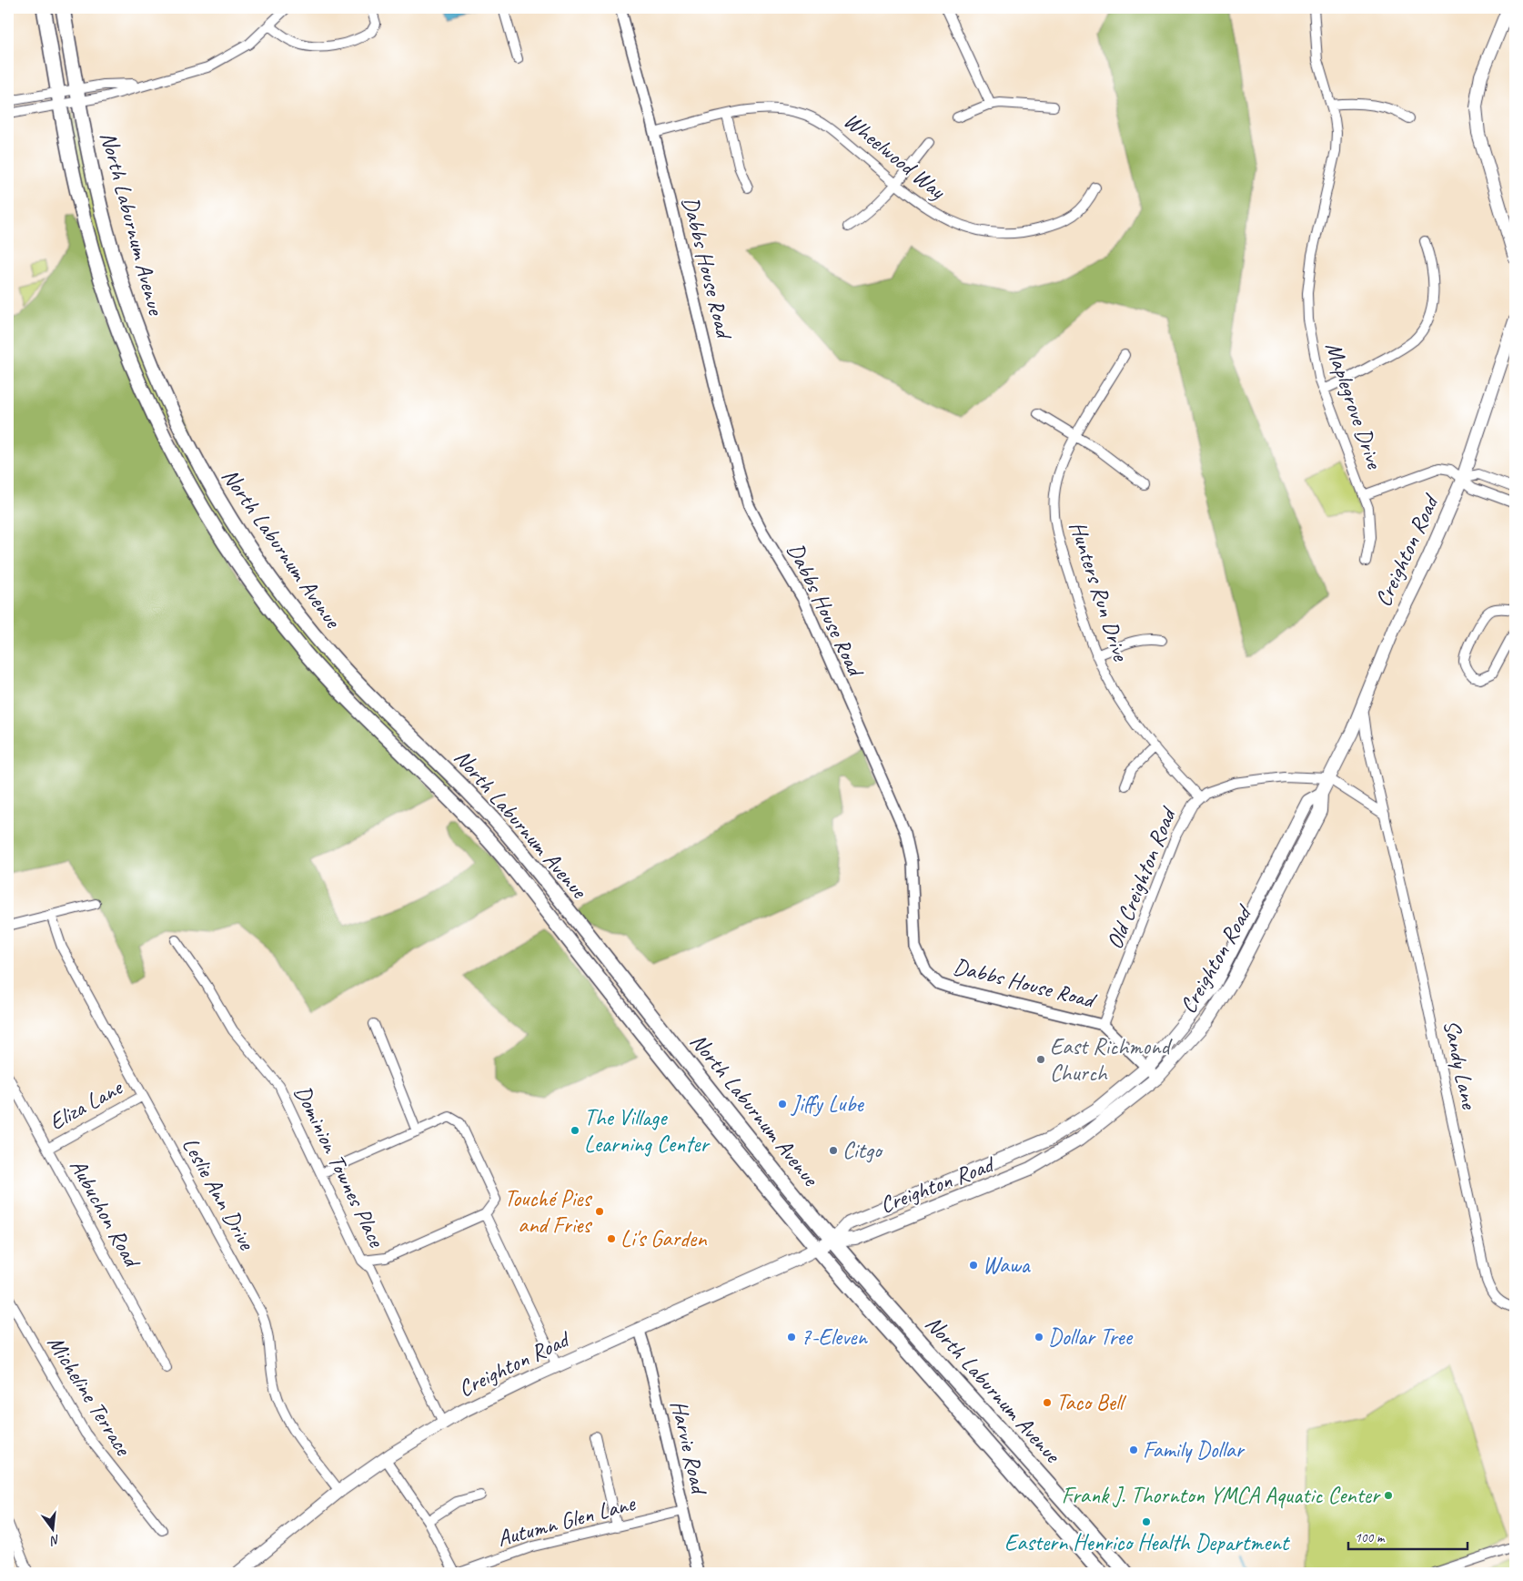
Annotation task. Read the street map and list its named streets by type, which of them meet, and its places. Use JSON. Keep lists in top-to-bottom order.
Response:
{
  "streets": {
    "main road": ["North Laburnum Avenue", "Creighton Road"],
    "street": [
      "Wheelwood Way",
      "Dabbs House Road",
      "Maplegrove Drive",
      "Hunters Run Drive",
      "Old Creighton Road",
      "Sandy Lane",
      "Eliza Lane",
      "Dominion Townes Place",
      "Leslie Ann Drive",
      "Aubuchon Road",
      "Micheline Terrace",
      "Harvie Road",
      "Autumn Glen Lane"
    ]
  },
  "crossings": [
    ["Wheelwood Way", "Dabbs House Road"],
    ["North Laburnum Avenue", "Creighton Road"],
    ["Dabbs House Road", "Creighton Road"],
    ["Dabbs House Road", "Old Creighton Road"],
    ["Creighton Road", "Old Creighton Road"],
    ["Creighton Road", "Sandy Lane"],
    ["Creighton Road", "Dominion Townes Place"],
    ["Creighton Road", "Leslie Ann Drive"],
    ["Creighton Road", "Harvie Road"],
    ["Hunters Run Drive", "Old Creighton Road"],
    ["Eliza Lane", "Leslie Ann Drive"],
    ["Eliza Lane", "Aubuchon Road"],
    ["Harvie Road", "Autumn Glen Lane"]
  ],
  "places": [
    "East Richmond Church",
    "Jiffy Lube",
    "The Village Learning Center",
    "Citgo",
    "Touché Pies and Fries",
    "Li's Garden",
    "Wawa",
    "7-Eleven",
    "Dollar Tree",
    "Taco Bell",
    "Family Dollar",
    "Frank J. Thornton YMCA Aquatic Center",
    "Eastern Henrico Health Department"
  ],
  "scale_bar": "100 m",
  "north": "bottom"
}
